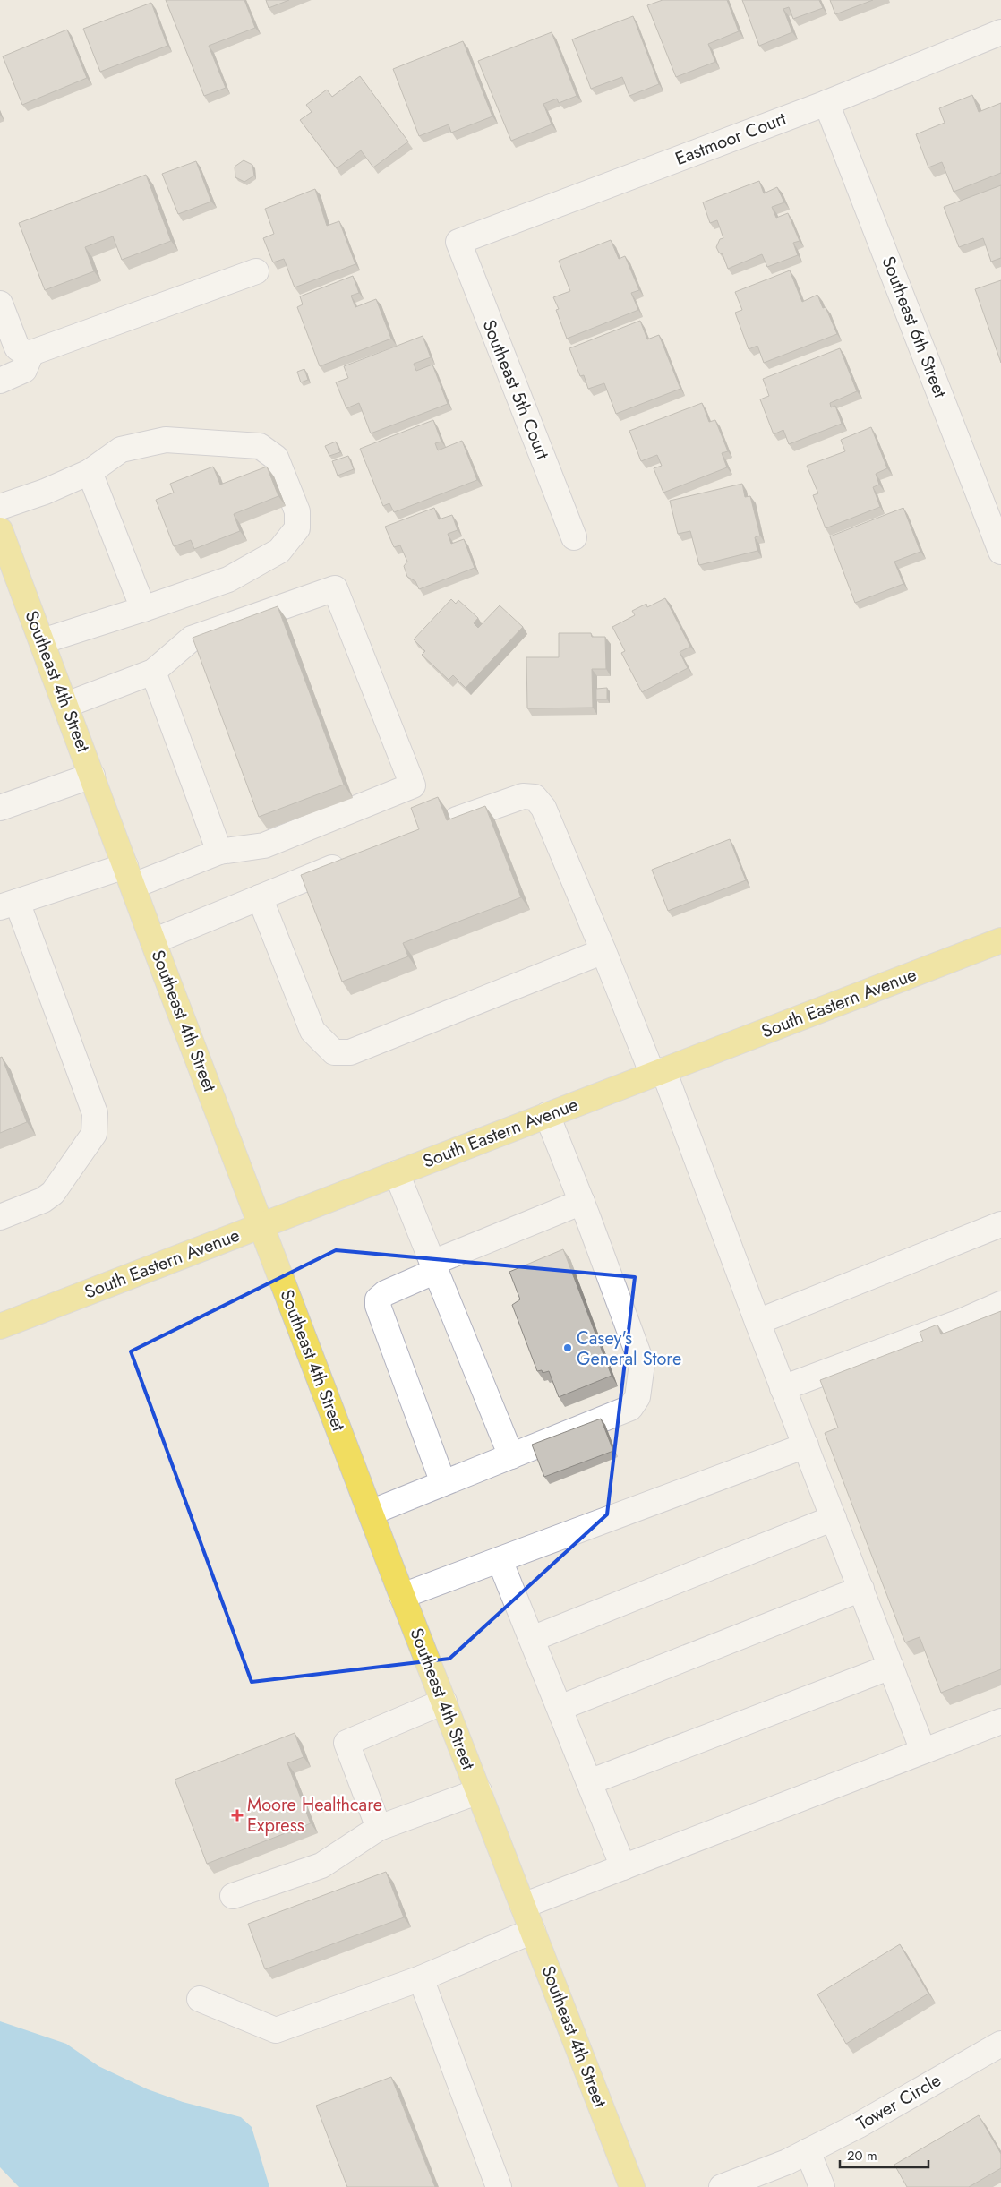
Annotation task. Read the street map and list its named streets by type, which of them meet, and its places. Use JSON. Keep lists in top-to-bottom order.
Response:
{
  "streets": {
    "main road": ["Southeast 4th Street", "South Eastern Avenue"],
    "street": [
      "Eastmoor Court",
      "Southeast 6th Street",
      "Southeast 5th Court",
      "Tower Circle"
    ]
  },
  "crossings": [
    ["Eastmoor Court", "Southeast 6th Street"],
    ["Eastmoor Court", "Southeast 5th Court"],
    ["Southeast 4th Street", "South Eastern Avenue"]
  ],
  "places": {
    "other": ["Casey's General Store"],
    "health": ["Moore Healthcare Express"]
  },
  "scale_bar": "20 m"
}
